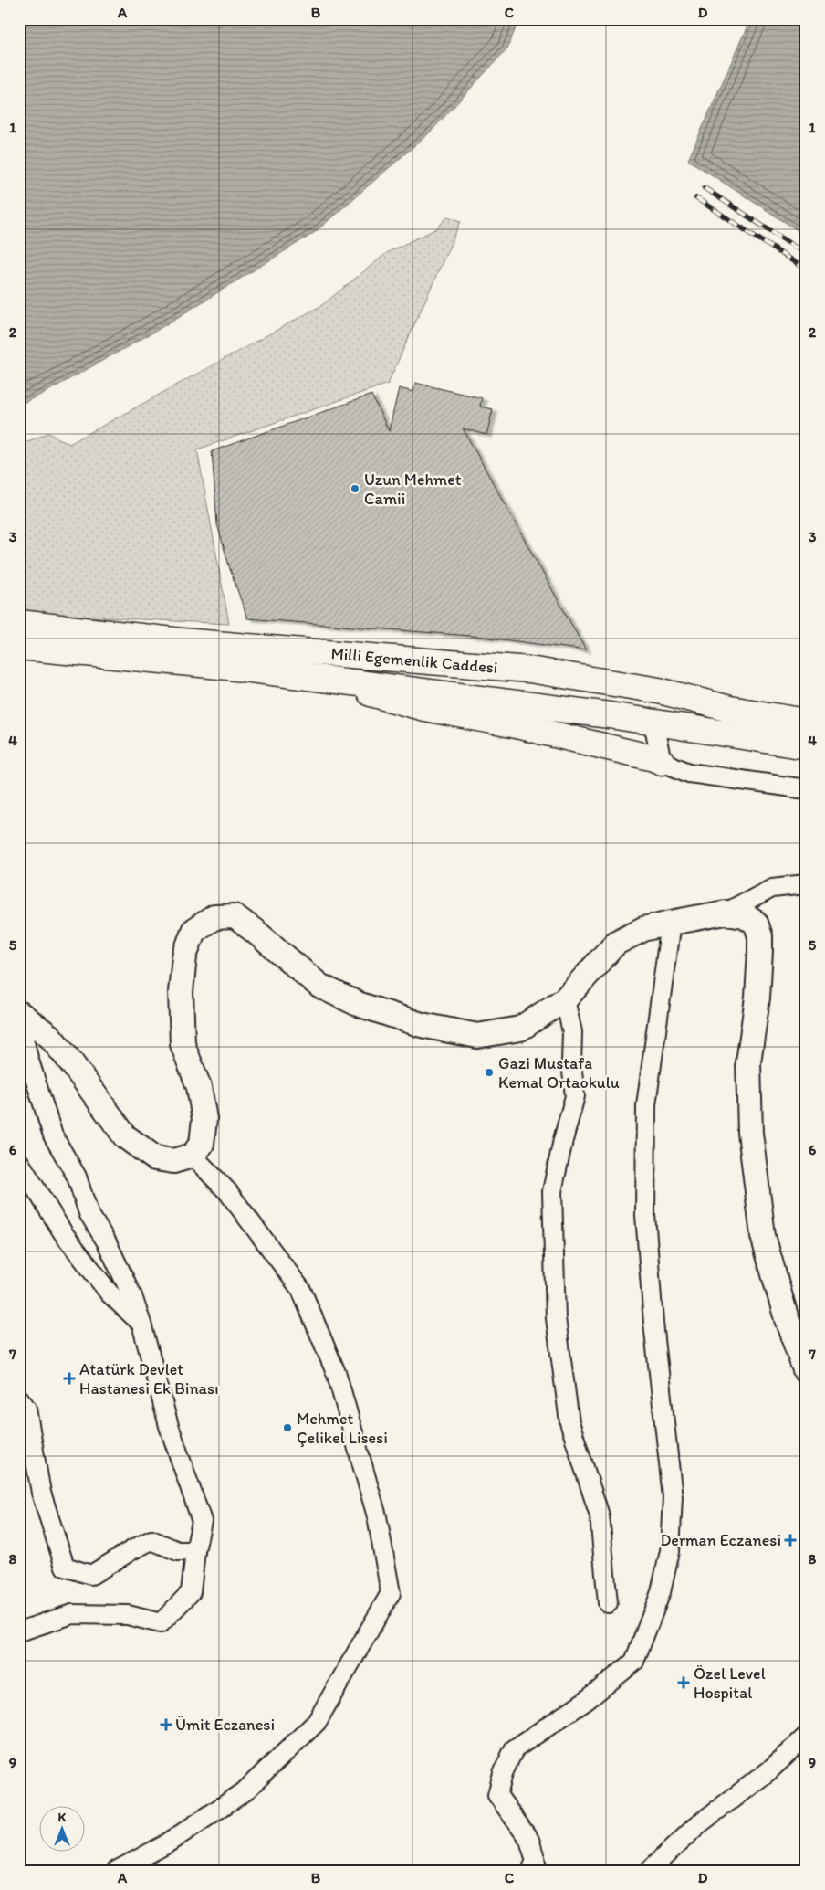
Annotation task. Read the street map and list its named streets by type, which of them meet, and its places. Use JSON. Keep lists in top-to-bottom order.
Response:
{
  "streets": {
    "main road": ["Milli Egemenlik Caddesi"]
  },
  "places": {
    "other": ["Uzun Mehmet Camii", "Gazi Mustafa Kemal Ortaokulu", "Mehmet Çelikel Lisesi"],
    "health": [
      "Atatürk Devlet Hastanesi Ek Binası",
      "Derman Eczanesi",
      "Özel Level Hospital",
      "Ümit Eczanesi"
    ]
  },
  "north": "top",
  "grid": {
    "columns": [
      "A",
      "B",
      "C",
      "D"
    ],
    "rows": [
      "1",
      "2",
      "3",
      "4",
      "5",
      "6",
      "7",
      "8",
      "9"
    ]
  }
}
